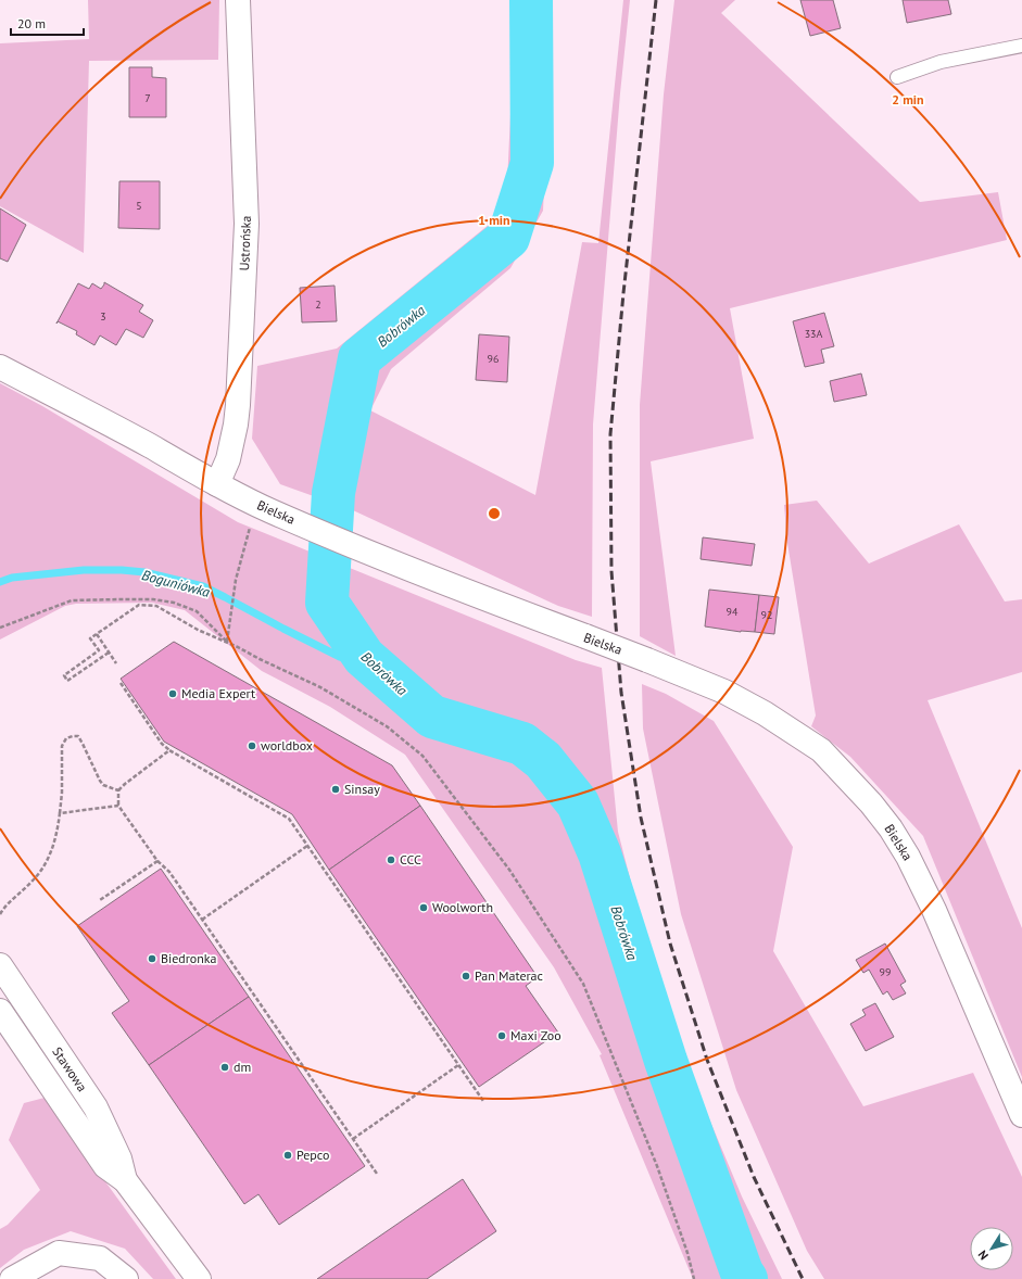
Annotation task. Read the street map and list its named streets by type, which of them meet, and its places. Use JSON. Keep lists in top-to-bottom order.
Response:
{
  "streets": {
    "street": ["Ustrońska", "Bielska", "Stawowa"]
  },
  "crossings": [
    ["Ustrońska", "Bielska"]
  ],
  "water": ["Bobrówka", "Boguniówka"],
  "places": [
    "Media Expert",
    "worldbox",
    "Sinsay",
    "CCC",
    "Woolworth",
    "Biedronka",
    "Pan Materac",
    "Maxi Zoo",
    "dm",
    "Pepco"
  ],
  "house_numbers": [
    "7",
    "5",
    "2",
    "3",
    "33A",
    "96",
    "94",
    "92",
    "99"
  ],
  "scale_bar": "20 m",
  "north": "bottom left",
  "rings": ["2 min", "1 min"]
}
